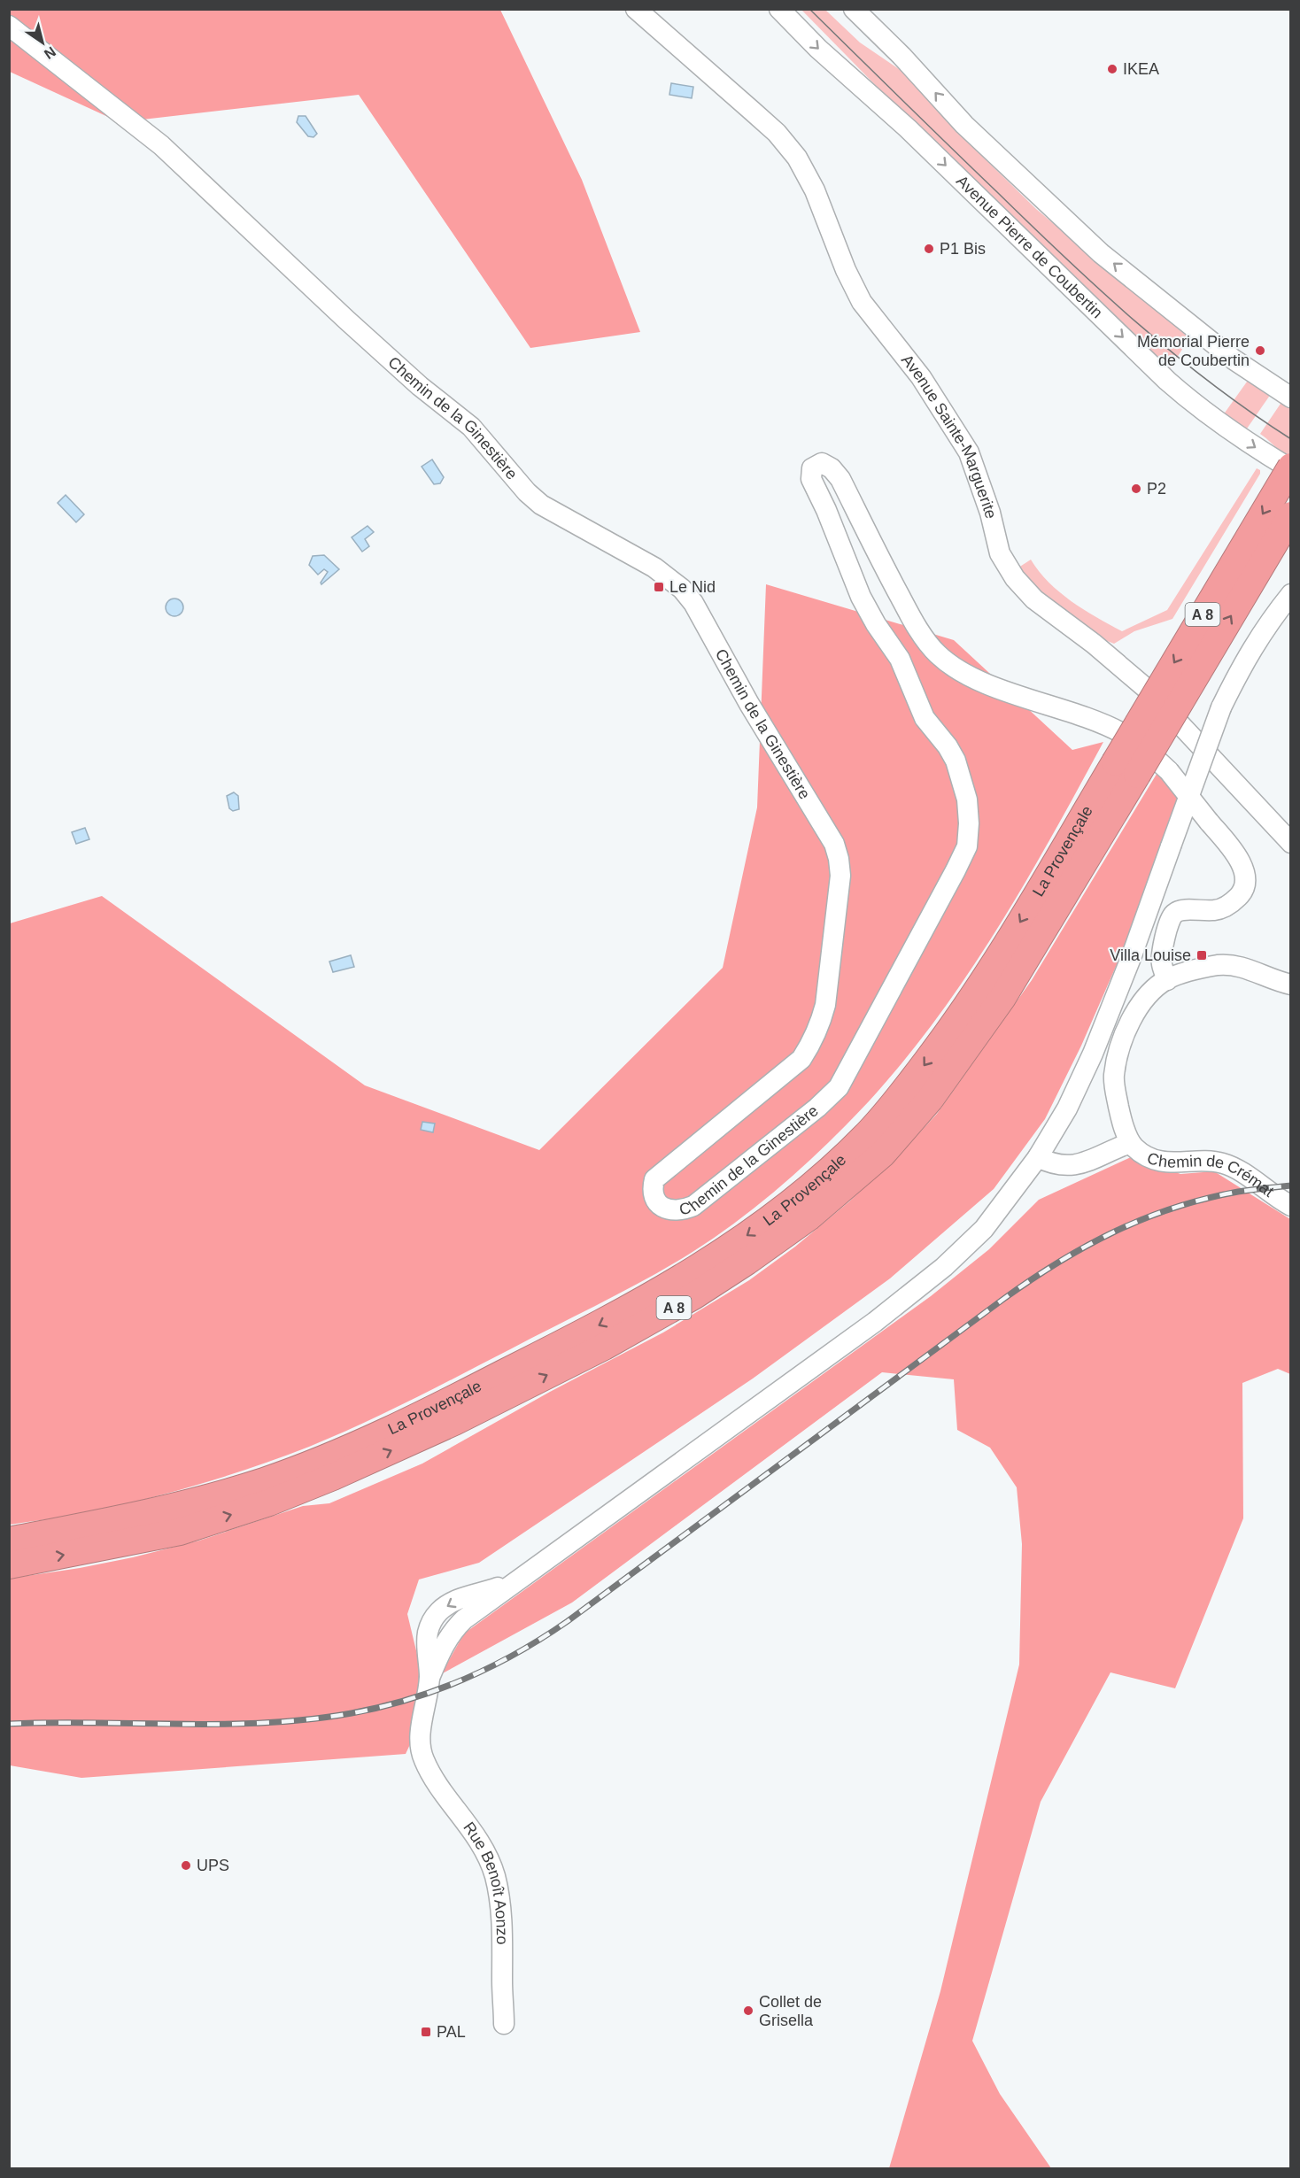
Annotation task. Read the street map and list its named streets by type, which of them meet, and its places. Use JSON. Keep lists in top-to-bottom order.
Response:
{
  "streets": {
    "highway": ["A 8", "La Provençale"],
    "main road": [
      "Avenue Pierre de Coubertin",
      "Chemin de la Ginestière",
      "Avenue Sainte-Marguerite",
      "Chemin de Crémat",
      "Rue Benoît Aonzo"
    ]
  },
  "crossings": [
    ["Avenue Pierre de Coubertin", "La Provençale"]
  ],
  "places": {
    "other": [
      "IKEA",
      "P1 Bis",
      "Mémorial Pierre de Coubertin",
      "P2",
      "UPS",
      "Collet de Grisella"
    ],
    "transit": ["Le Nid", "Villa Louise", "PAL"]
  },
  "north": "bottom right"
}
